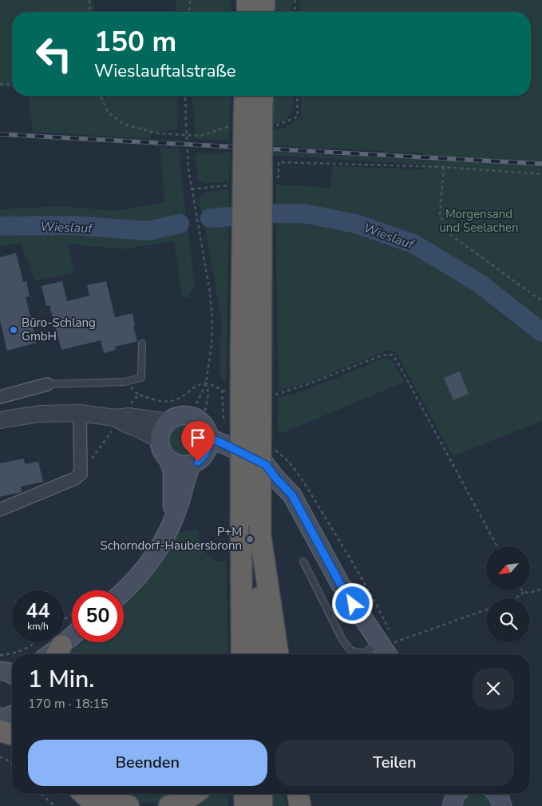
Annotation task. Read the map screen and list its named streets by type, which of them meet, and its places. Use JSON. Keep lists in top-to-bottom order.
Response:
{
  "water": ["Wieslauf"],
  "parks": ["Morgensand und Seelachen"],
  "places": ["Büro-Schlang GmbH", "P+M Schorndorf-Haubersbronn"],
  "north": "bottom left",
  "page": {
    "turn": ["150 m", "Wieslauftalstraße"],
    "speed": "44 km/h",
    "limit": "50",
    "heading": ["1 Min.", "170 m · 18:15"],
    "buttons": ["Beenden", "Teilen"]
  }
}
